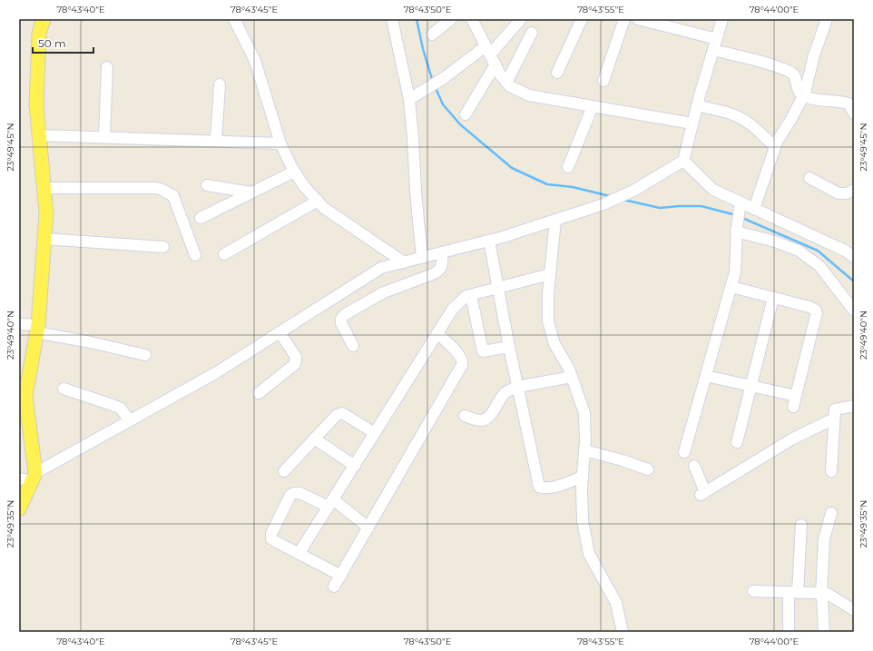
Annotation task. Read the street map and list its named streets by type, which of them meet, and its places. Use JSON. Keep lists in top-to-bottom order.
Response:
{
  "scale_bar": "50 m",
  "coordinates": [
    "78°43'40\"E",
    "78°43'45\"E",
    "78°43'50\"E",
    "78°43'55\"E",
    "78°44'00\"E",
    "23°49'45\"N",
    "23°49'40\"N",
    "23°49'35\"N"
  ]
}
